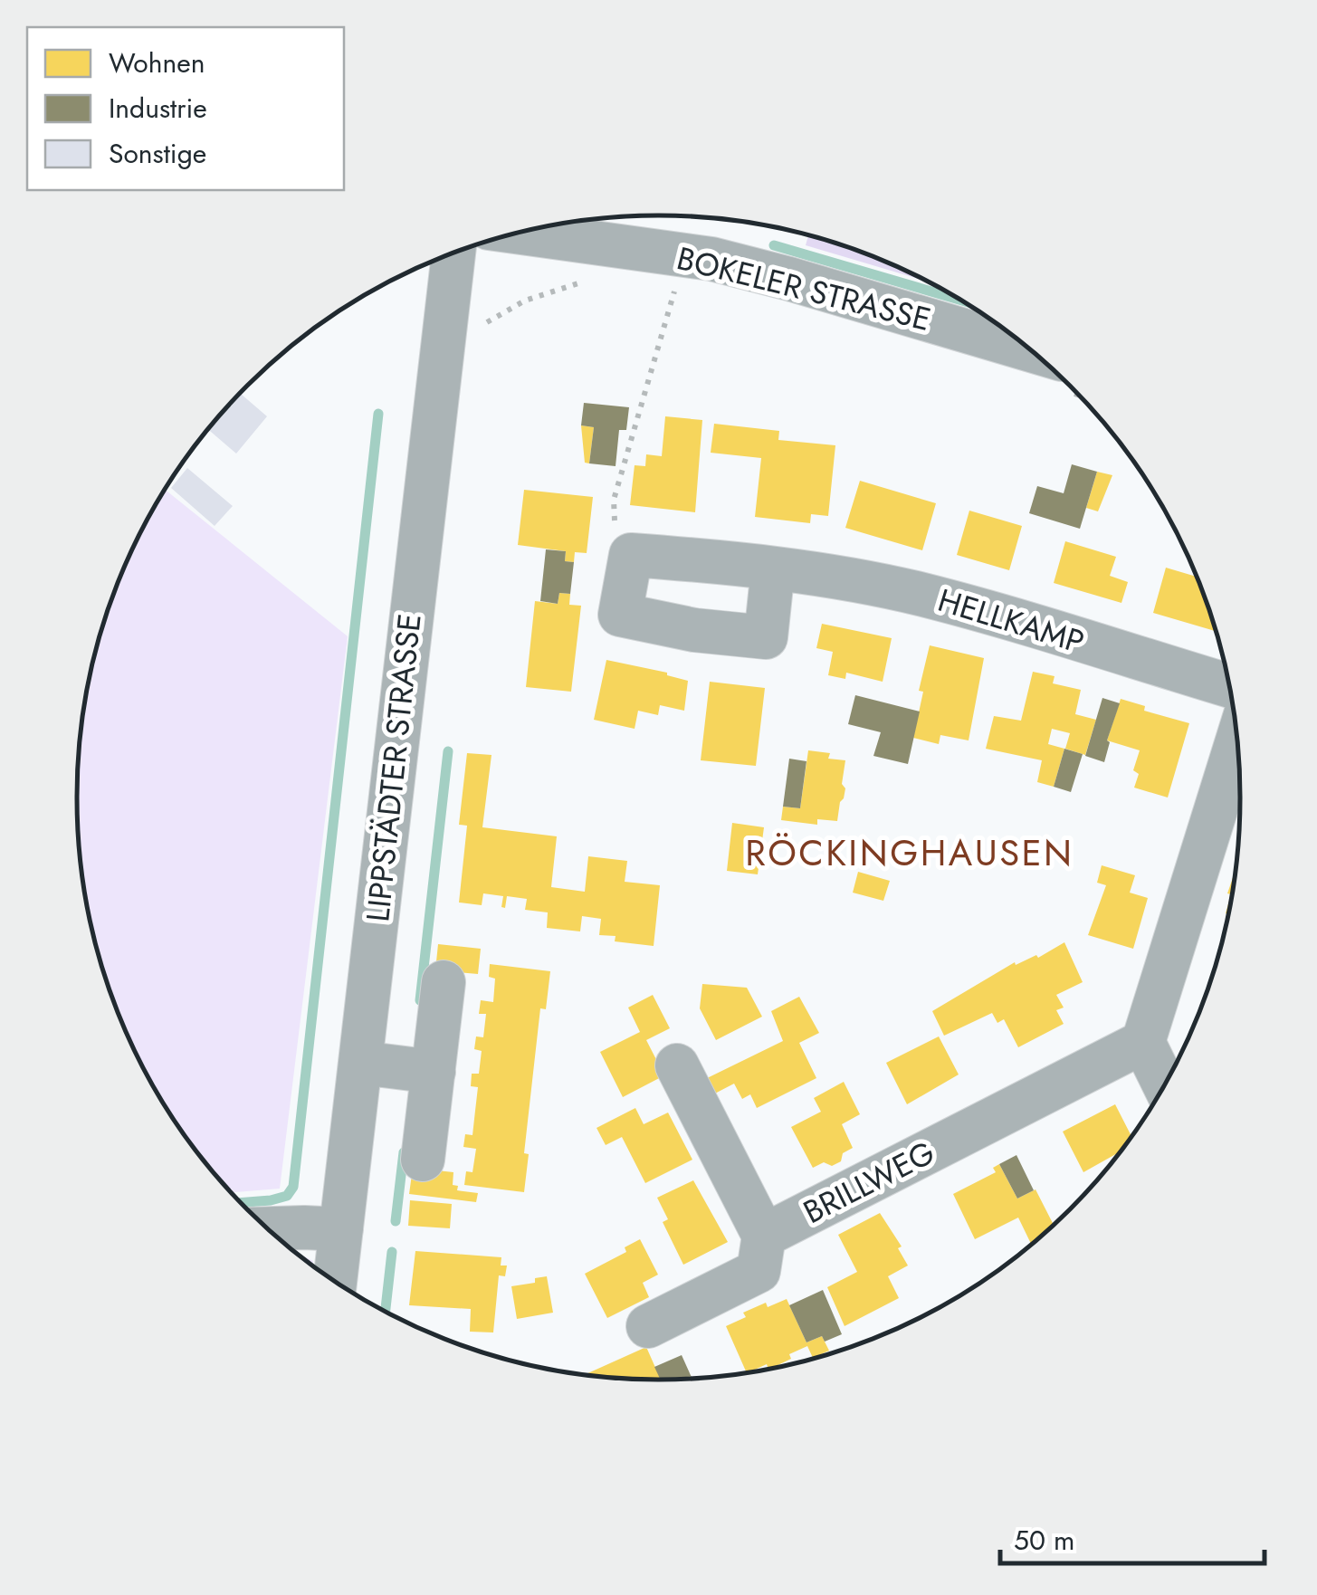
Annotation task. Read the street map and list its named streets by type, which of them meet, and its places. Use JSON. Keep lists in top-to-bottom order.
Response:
{
  "streets": {
    "street": [
      "BOKELER STRASSE",
      "HELLKAMP",
      "LIPPSTÄDTER STRASSE",
      "BRILLWEG"
    ]
  },
  "districts": ["RÖCKINGHAUSEN"],
  "legend": ["Wohnen", "Industrie", "Sonstige"],
  "scale_bar": "50 m"
}
